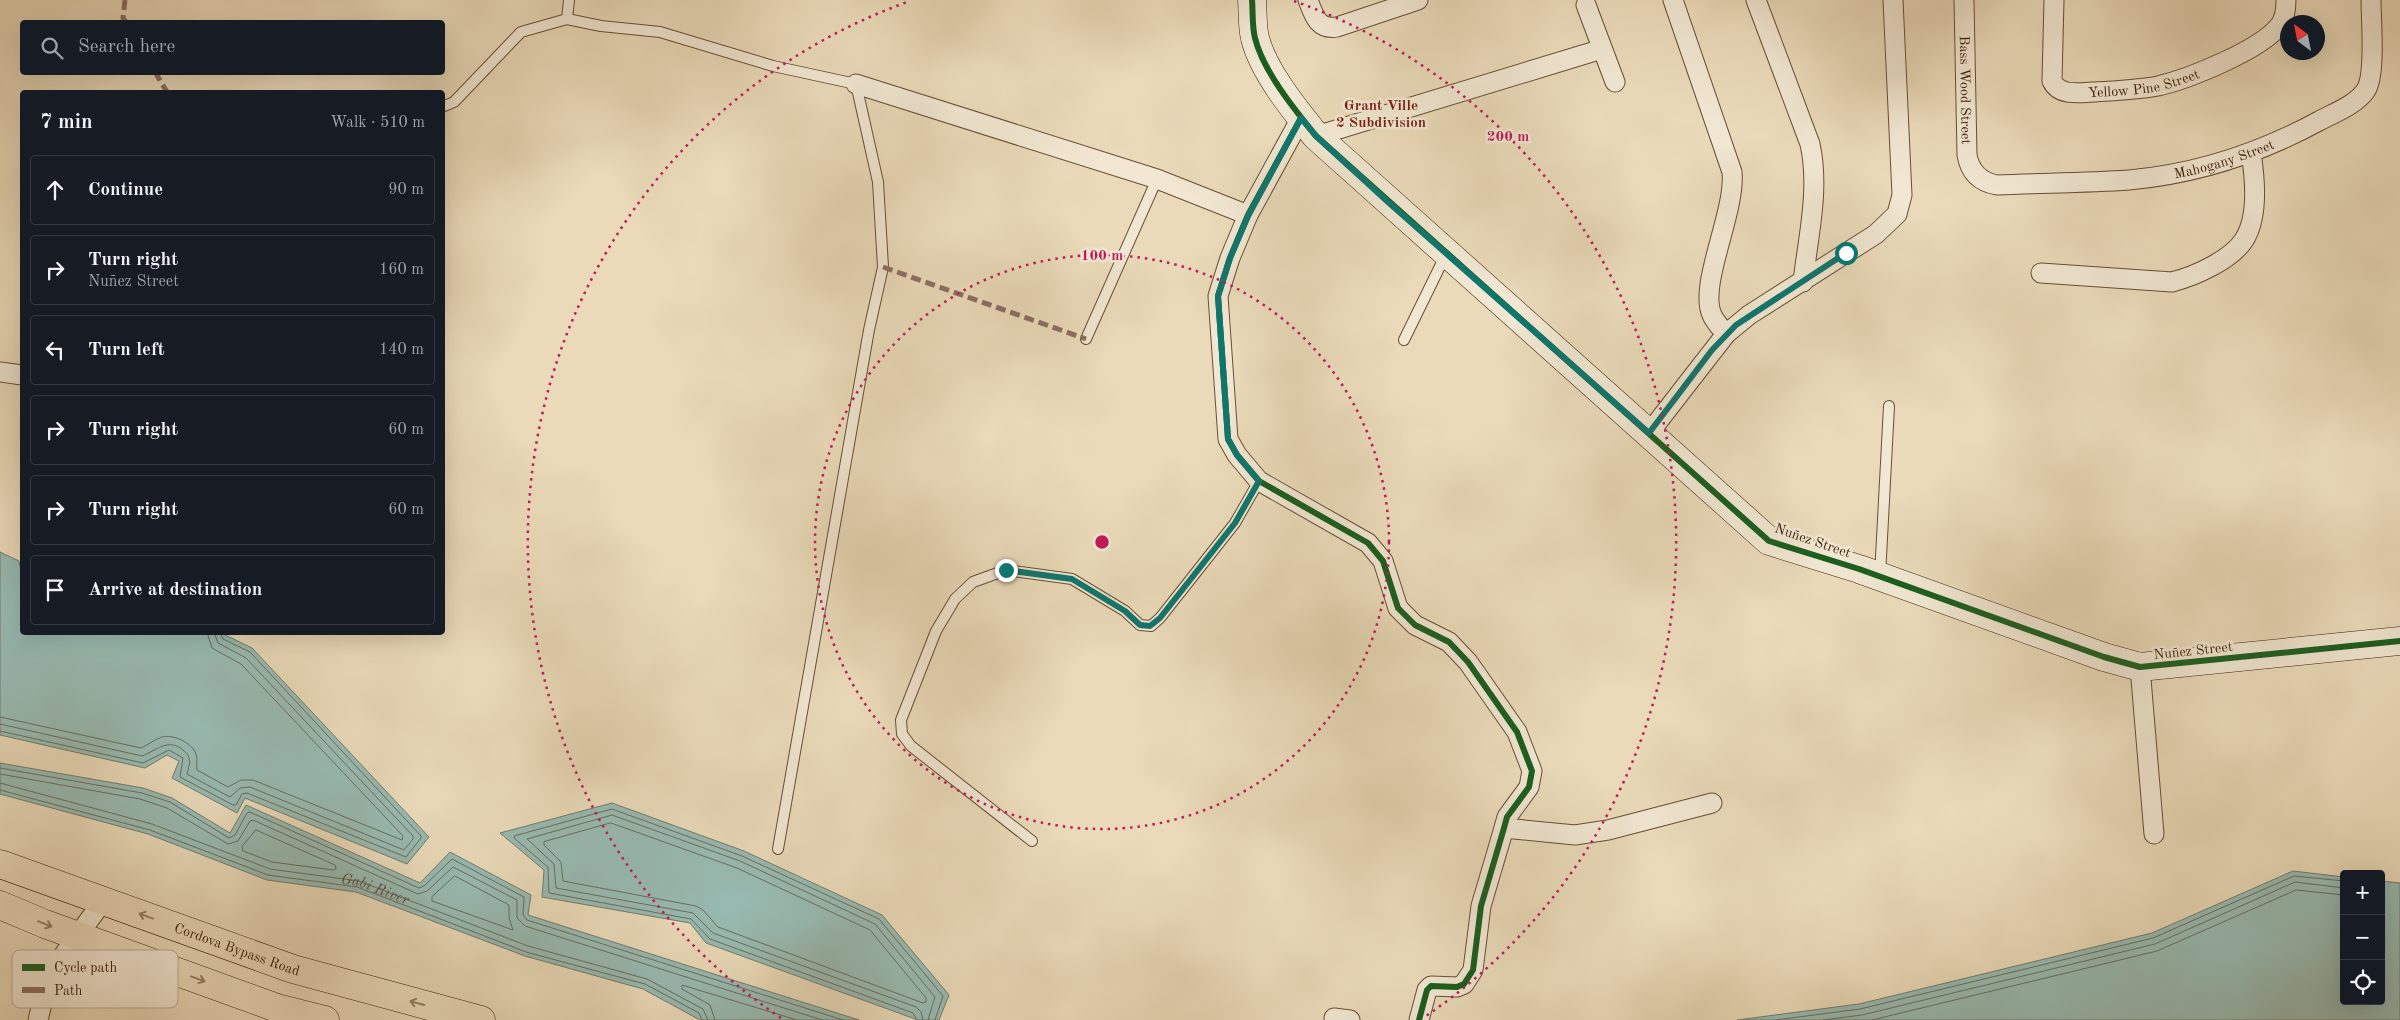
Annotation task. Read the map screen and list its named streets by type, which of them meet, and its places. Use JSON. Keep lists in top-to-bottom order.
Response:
{
  "streets": {
    "main road": ["Cordova Bypass Road"],
    "street": [
      "Yellow Pine Street",
      "Bass Wood Street",
      "Mahogany Street",
      "Nuñez Street"
    ]
  },
  "crossings": [
    ["Bass Wood Street", "Mahogany Street"]
  ],
  "districts": ["Grant Ville 2 Subdivision"],
  "water": ["Gabi River"],
  "legend": ["Cycle path", "Path"],
  "north": "top left",
  "page": {
    "search": "Search here",
    "heading": ["7 min", "Walk · 510 m"],
    "list": [
      ["Continue", "90 m"],
      ["Turn right", "Nuñez Street", "160 m"],
      ["Turn left", "140 m"],
      ["Turn right", "60 m"],
      ["Turn right", "60 m"],
      "Arrive at destination"
    ],
    "map_buttons": ["+", "−"]
  },
  "rings": ["200 m", "100 m"]
}
